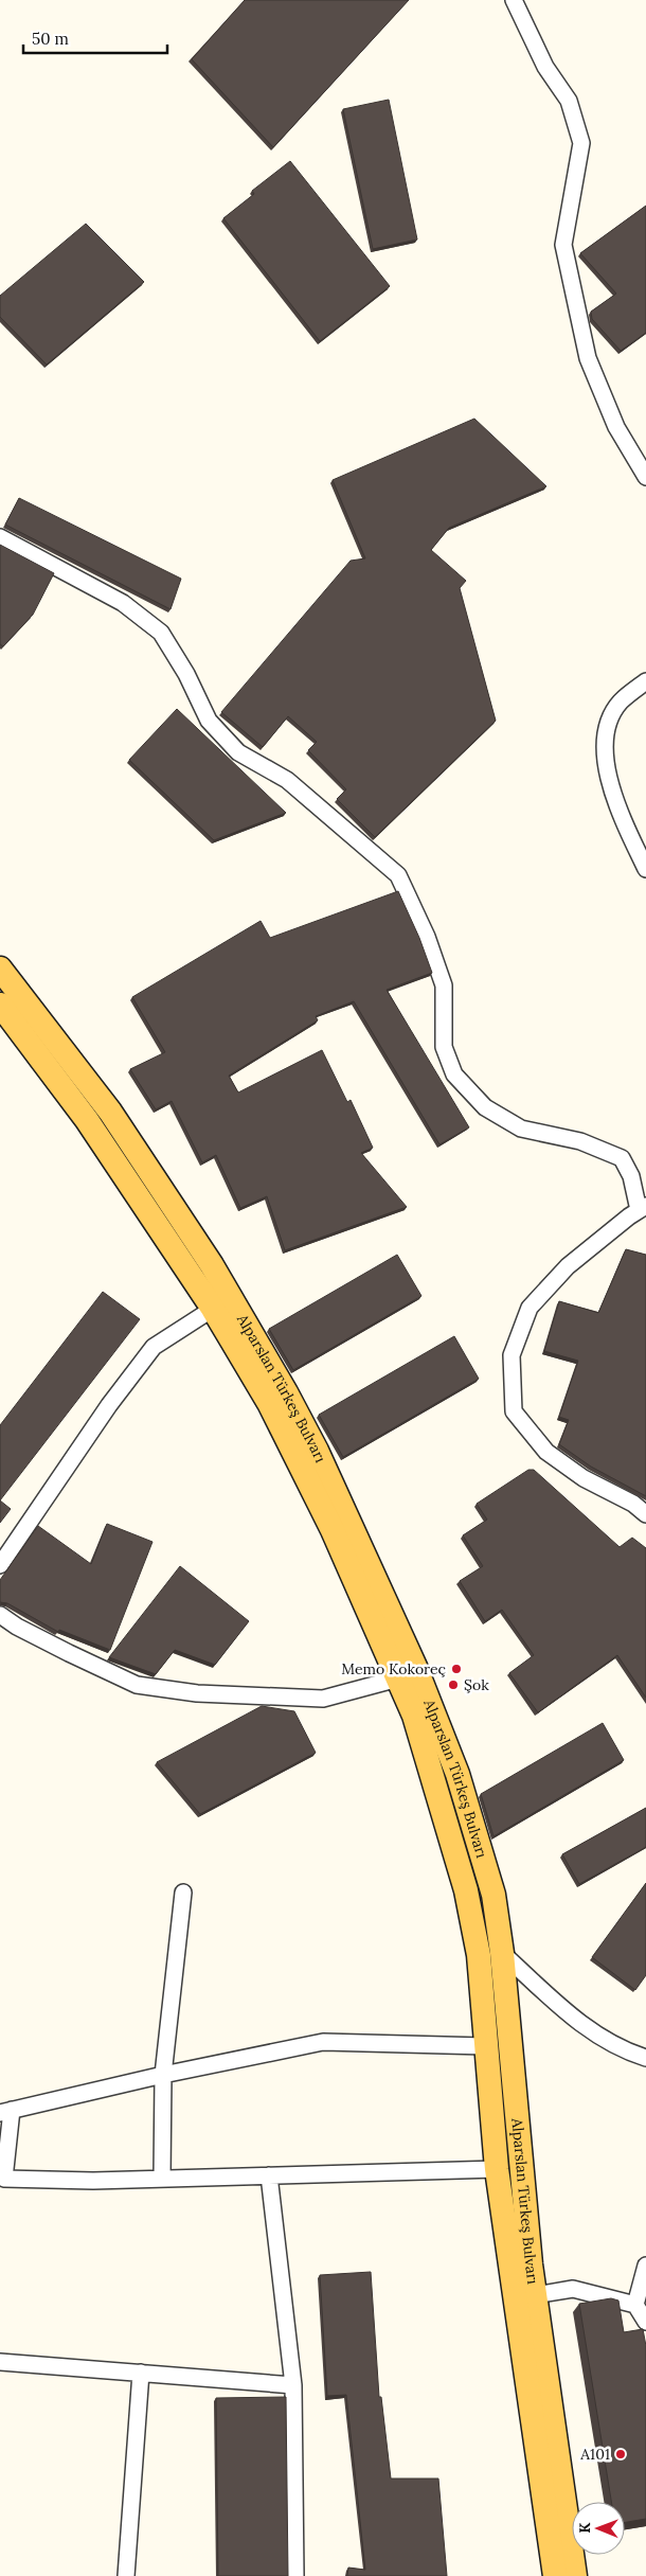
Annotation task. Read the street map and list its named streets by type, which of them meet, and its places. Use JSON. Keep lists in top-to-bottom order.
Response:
{
  "streets": {
    "main road": ["Alparslan Türkeş Bulvarı"]
  },
  "places": ["Memo Kokoreç", "Şok", "A101"],
  "scale_bar": "50 m",
  "north": "left"
}
